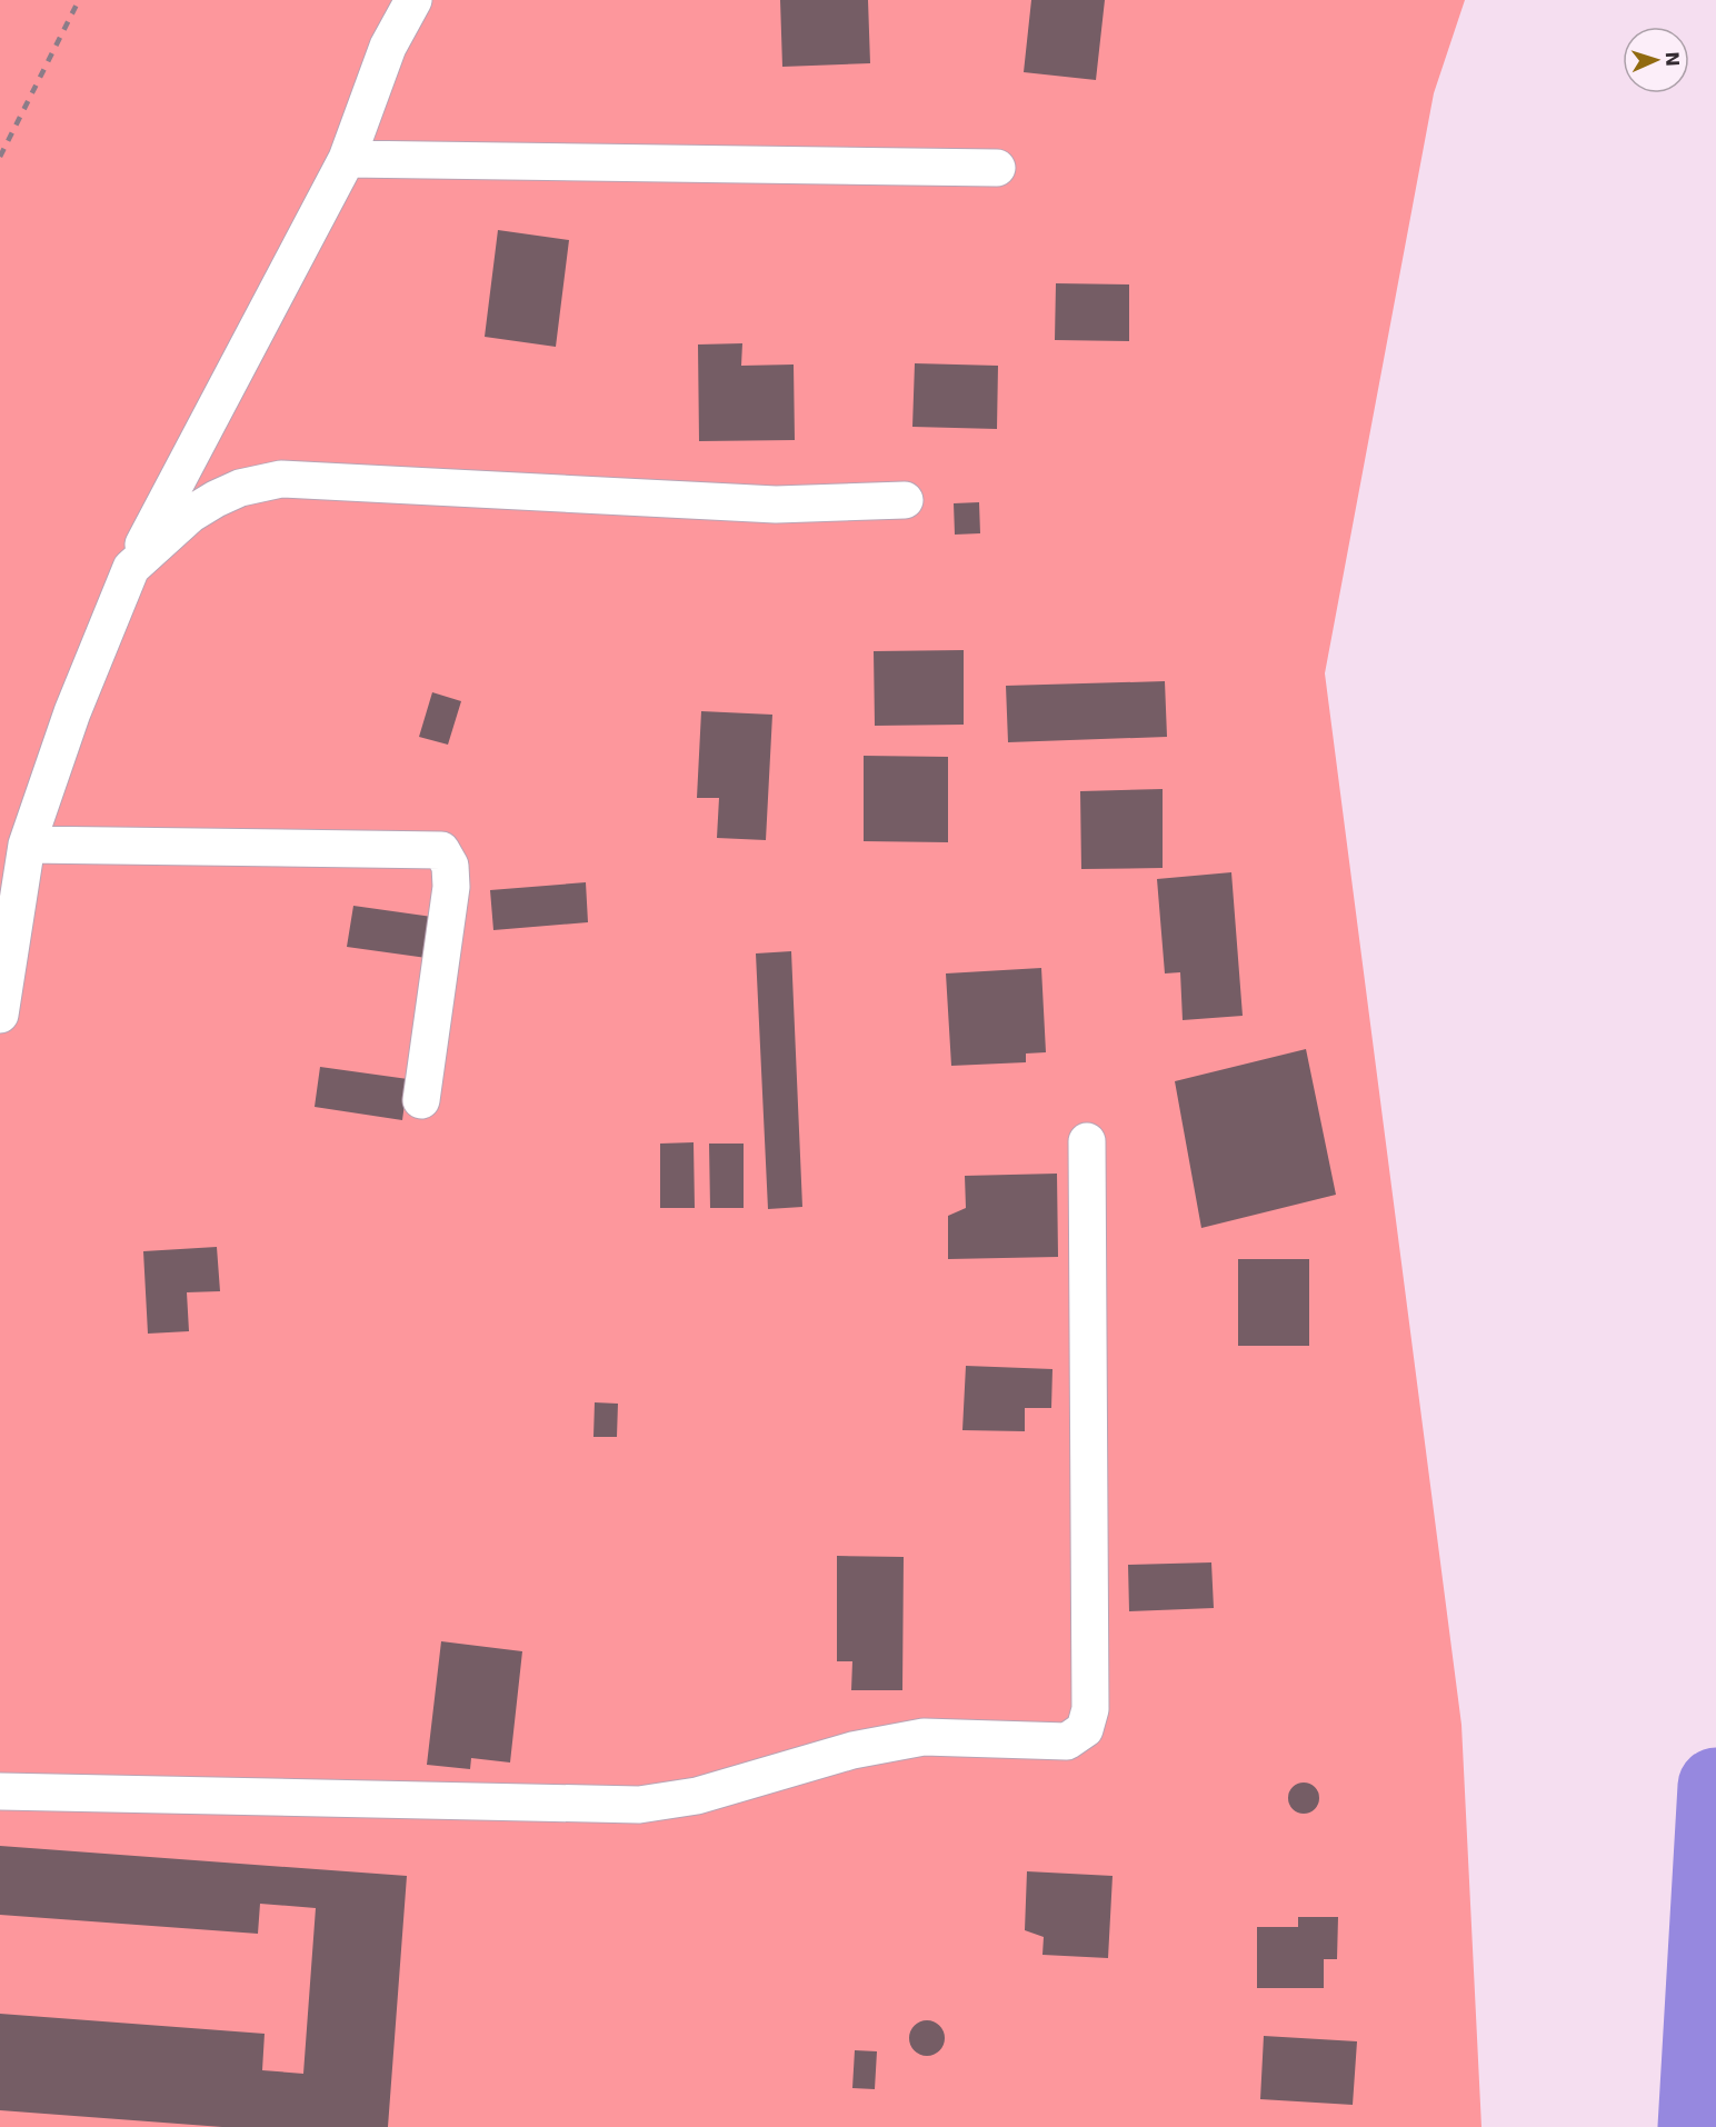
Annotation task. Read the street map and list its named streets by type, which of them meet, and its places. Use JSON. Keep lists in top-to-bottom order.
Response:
{
  "north": "right"
}
